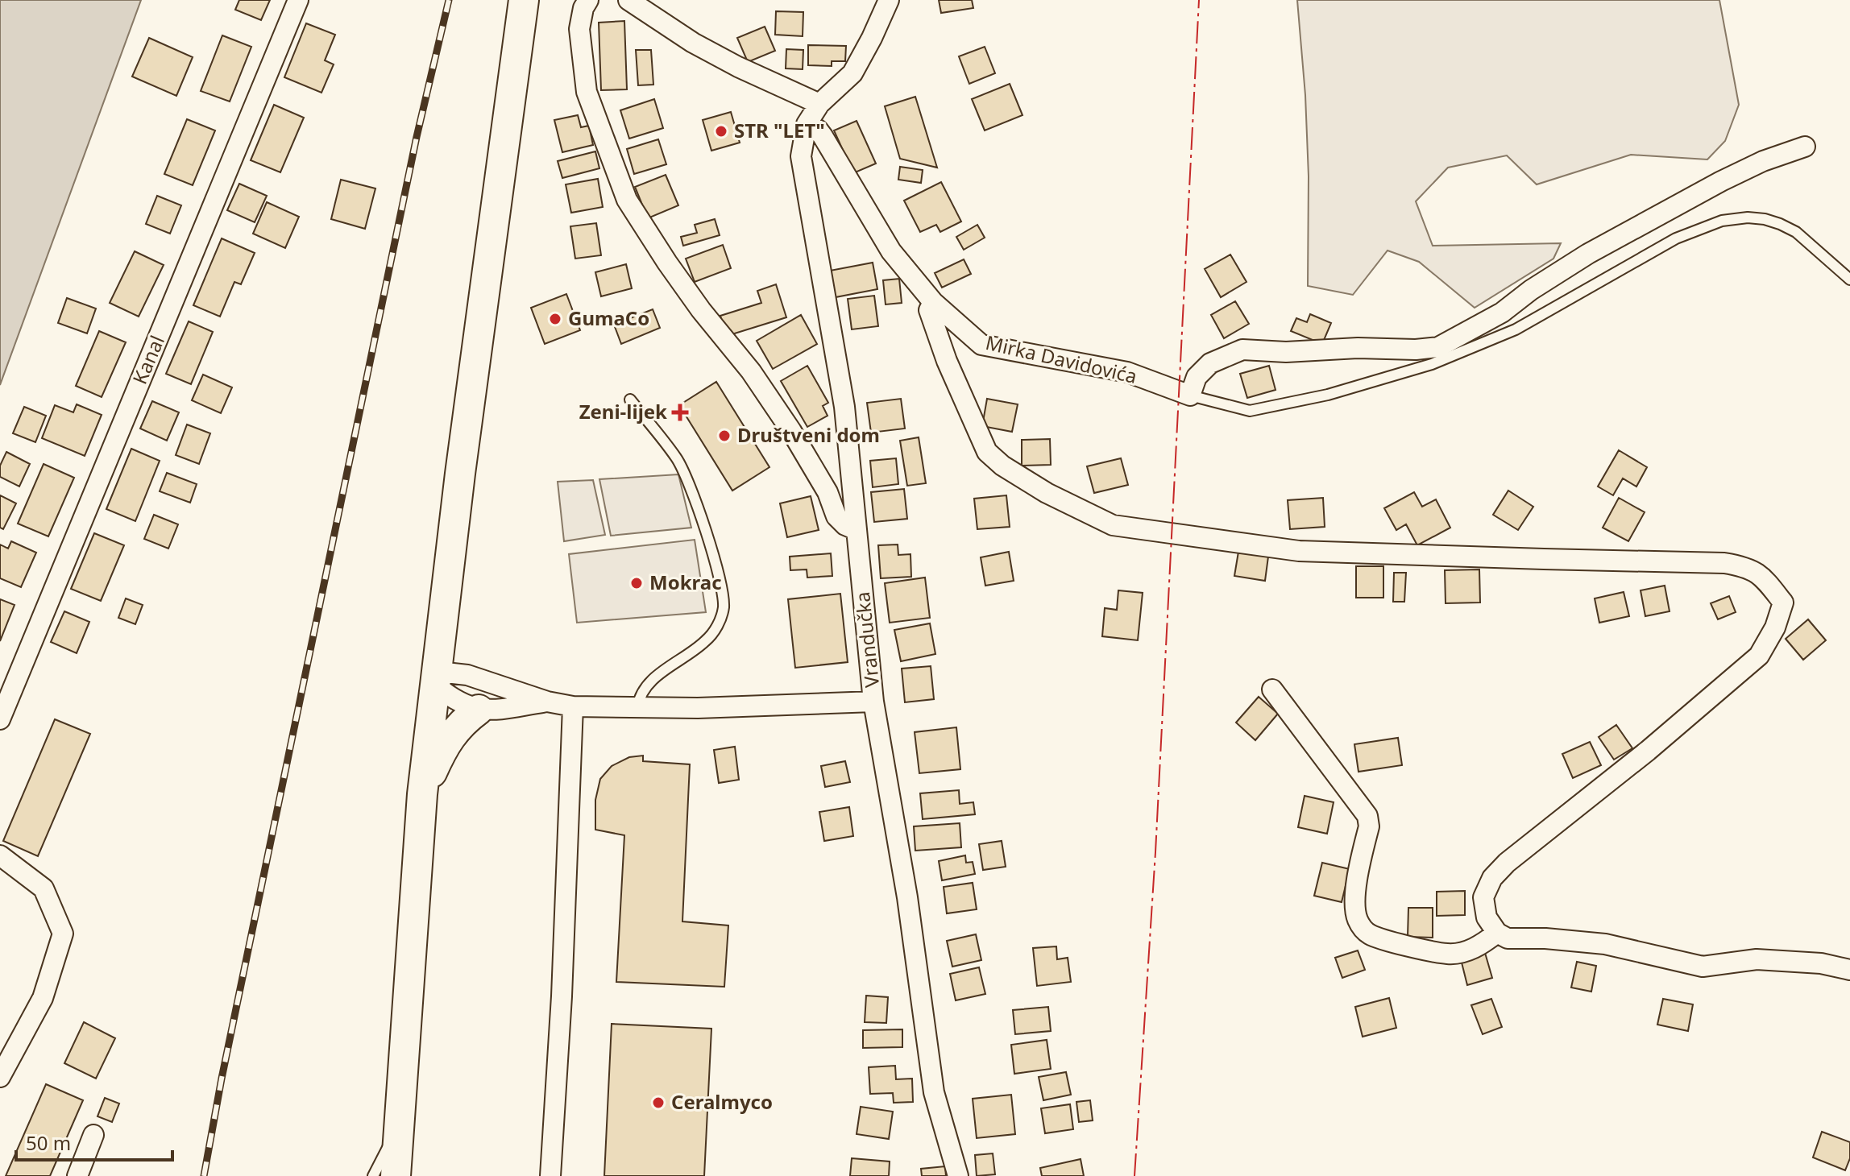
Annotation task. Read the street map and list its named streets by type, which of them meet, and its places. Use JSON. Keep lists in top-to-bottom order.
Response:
{
  "streets": {
    "street": ["Kanal", "Mirka Davidovića", "Vrandučka"]
  },
  "crossings": [
    ["Mirka Davidovića", "Vrandučka"]
  ],
  "places": {
    "other": [
      "STR \"LET\"",
      "GumaCo",
      "Društveni dom",
      "Mokrac",
      "Ceralmyco"
    ],
    "health": ["Zeni-lijek"]
  },
  "scale_bar": "50 m"
}
